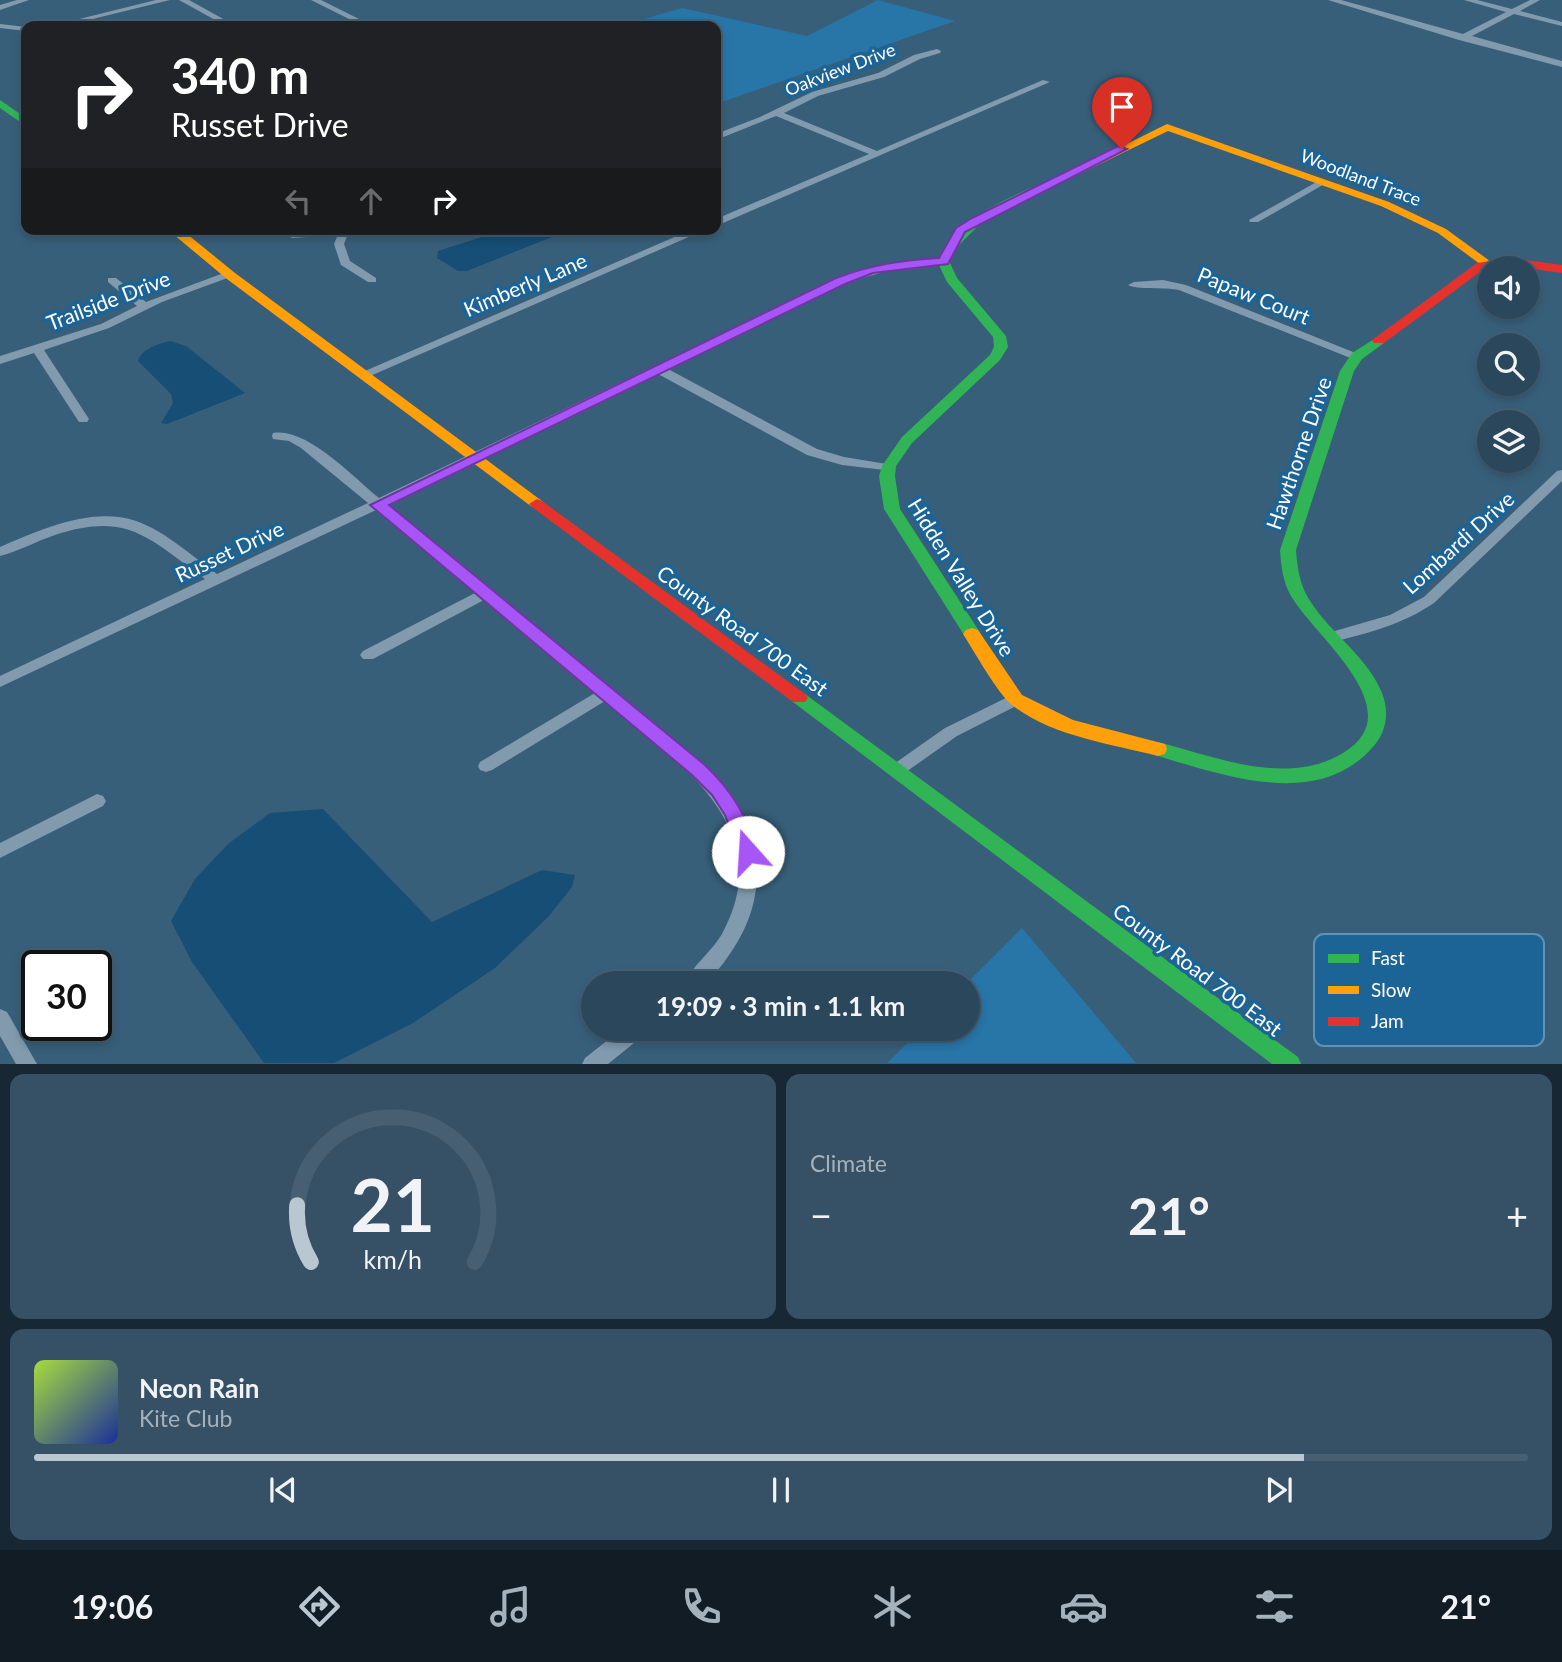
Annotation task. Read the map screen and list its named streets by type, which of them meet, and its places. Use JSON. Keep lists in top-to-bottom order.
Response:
{
  "streets": {
    "street": [
      "Oakview Drive",
      "Woodland Trace",
      "Kimberly Lane",
      "Papaw Court",
      "Trailside Drive",
      "Hawthorne Drive",
      "Lombardi Drive",
      "Russet Drive",
      "Hidden Valley Drive",
      "County Road 700 East"
    ]
  },
  "crossings": [
    ["Woodland Trace", "Russet Drive"],
    ["Kimberly Lane", "County Road 700 East"],
    ["Papaw Court", "Hawthorne Drive"],
    ["Trailside Drive", "County Road 700 East"],
    ["Hawthorne Drive", "Lombardi Drive"],
    ["Hawthorne Drive", "Hidden Valley Drive"],
    ["Russet Drive", "County Road 700 East"]
  ],
  "legend": ["Fast", "Slow", "Jam"],
  "page": {
    "turn": ["340 m", "Russet Drive"],
    "limit": "30",
    "trip": "19:09 · 3 min · 1.1 km",
    "tile": "Climate",
    "heat": ["−", "21°", "+"],
    "song": ["Neon Rain", "Kite Club"],
    "tabs": ["19:06", "21°"],
    "gauge": ["21", "km/h"]
  }
}
